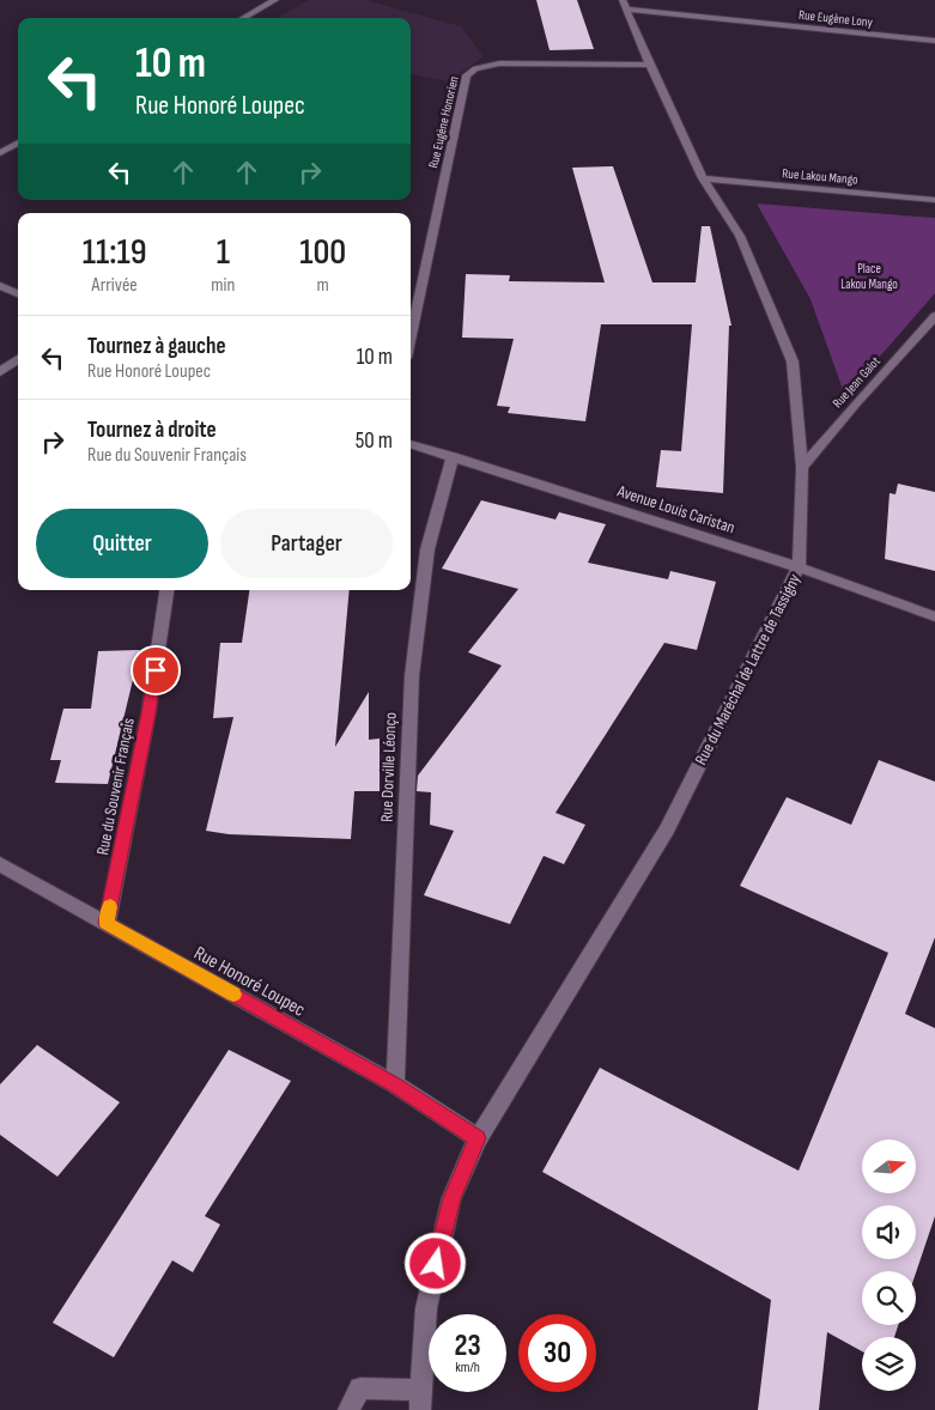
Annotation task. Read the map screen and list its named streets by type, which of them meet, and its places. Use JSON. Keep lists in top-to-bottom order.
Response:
{
  "streets": {
    "street": [
      "Rue Eugène Lony",
      "Rue Eugène Honorien",
      "Rue Lakou Mango",
      "Rue Jean Galot",
      "Avenue Louis Caristan",
      "Rue du Maréchal de Lattre de Tassigny",
      "Rue Dorville Léonço",
      "Rue du Souvenir Français",
      "Rue Honoré Loupec"
    ]
  },
  "crossings": [
    ["Rue Eugène Lony", "Rue du Maréchal de Lattre de Tassigny"],
    ["Rue Eugène Honorien", "Rue du Maréchal de Lattre de Tassigny"],
    ["Rue Lakou Mango", "Rue du Maréchal de Lattre de Tassigny"],
    ["Rue Jean Galot", "Rue du Maréchal de Lattre de Tassigny"],
    ["Avenue Louis Caristan", "Rue du Maréchal de Lattre de Tassigny"],
    ["Avenue Louis Caristan", "Rue Dorville Léonço"],
    ["Rue du Maréchal de Lattre de Tassigny", "Rue Honoré Loupec"],
    ["Rue Dorville Léonço", "Rue Honoré Loupec"],
    ["Rue du Souvenir Français", "Rue Honoré Loupec"]
  ],
  "parks": ["Place Lakou Mango"],
  "north": "right",
  "page": {
    "turn": ["10 m", "Rue Honoré Loupec"],
    "eta": [
      "11:19",
      "Arrivée",
      "1",
      "min",
      "100",
      "m"
    ],
    "list": [
      {
        "name": "Tournez à gauche",
        "note": "Rue Honoré Loupec",
        "value": "10 m"
      },
      {
        "name": "Tournez à droite",
        "note": "Rue du Souvenir Français",
        "value": "50 m"
      }
    ],
    "buttons": ["Quitter", "Partager"],
    "speed": "23 km/h",
    "limit": "30"
  }
}
